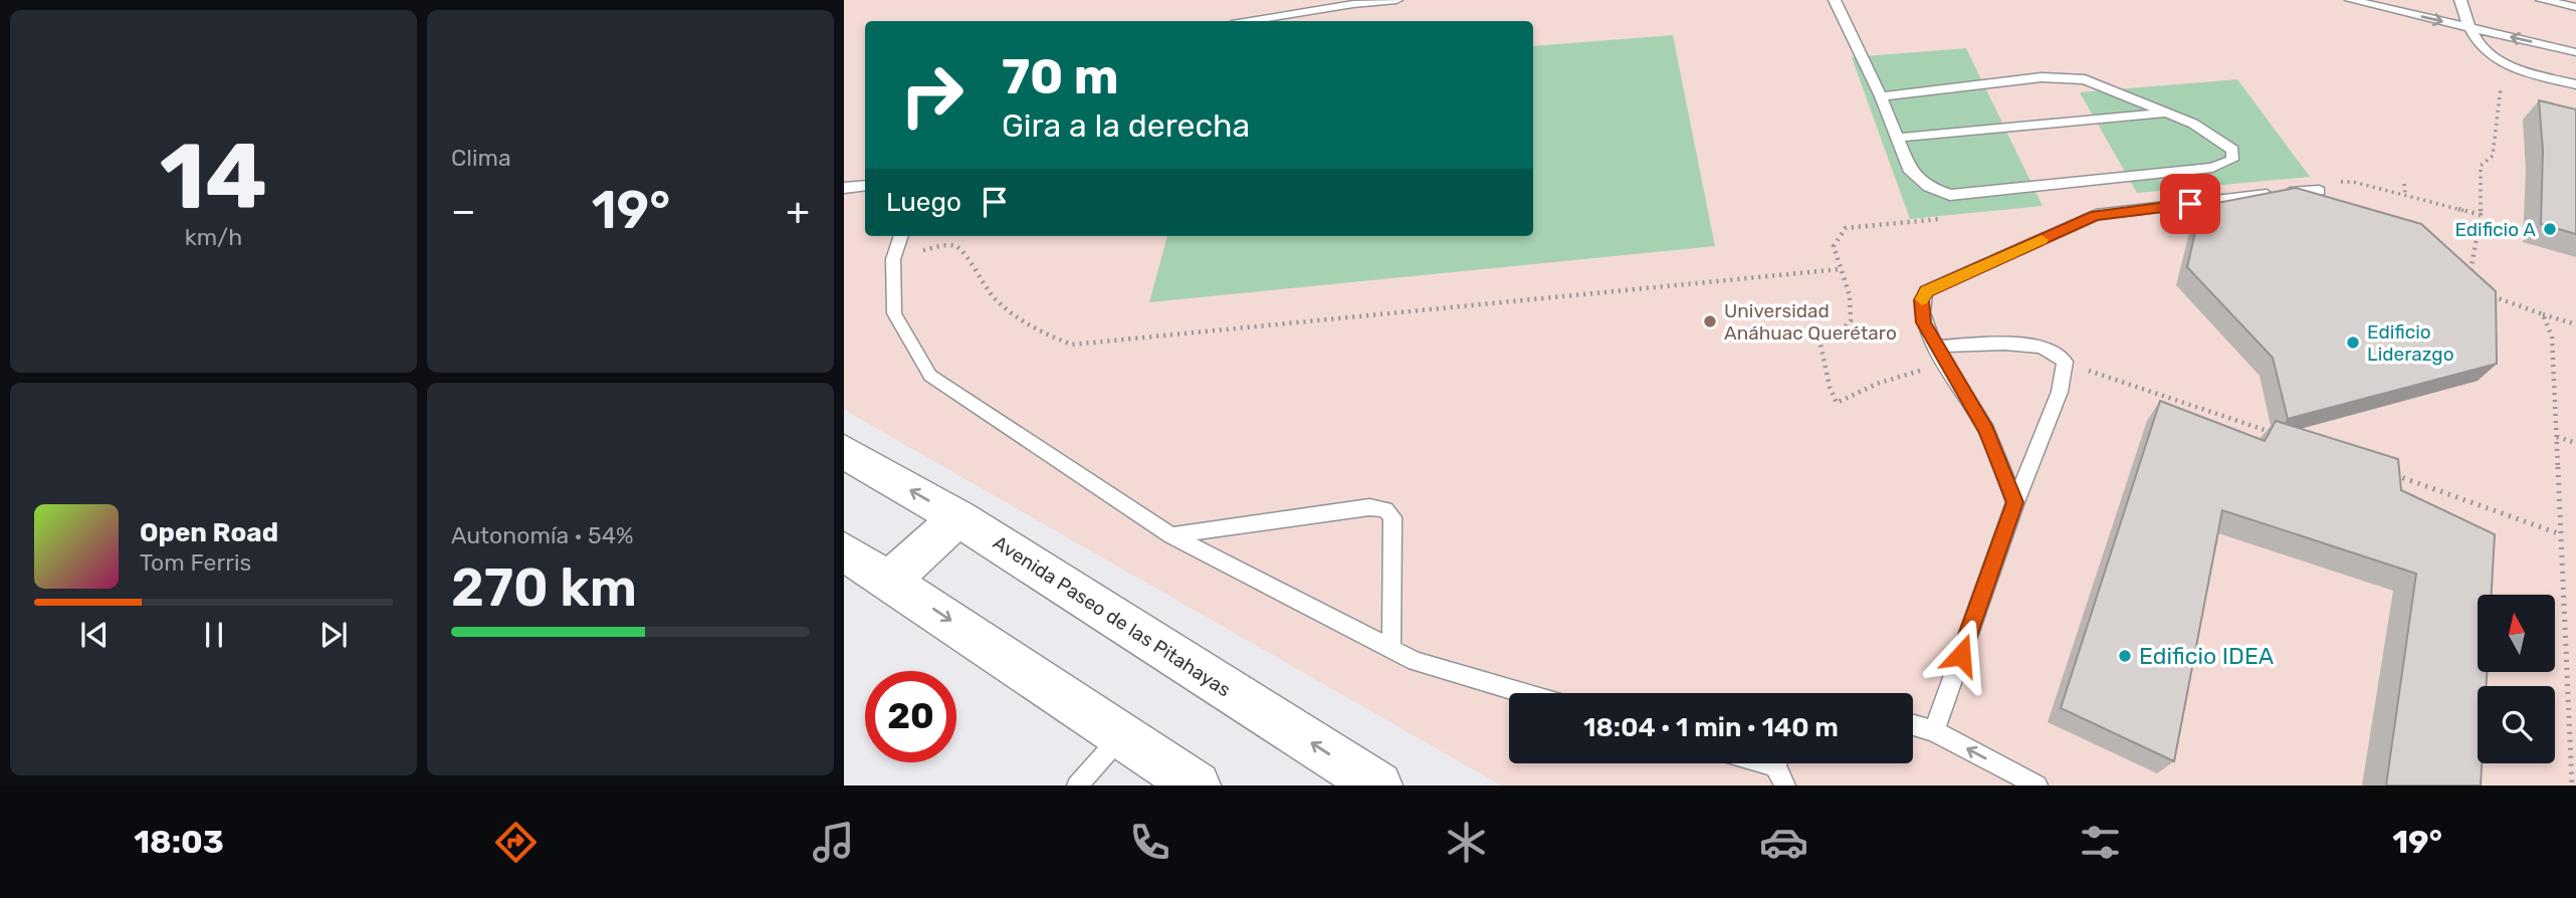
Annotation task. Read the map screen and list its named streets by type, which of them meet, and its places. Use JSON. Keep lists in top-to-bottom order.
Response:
{
  "streets": {
    "street": ["Avenida Paseo de las Pitahayas"]
  },
  "places": [
    "Edificio A",
    "Universidad Anáhuac Querétaro",
    "Edificio Liderazgo",
    "Edificio IDEA"
  ],
  "north": "top",
  "page": {
    "tile": [
      ["14", "km/h"],
      "Clima",
      ["Autonomía · 54%", "270 km"]
    ],
    "turn": ["70 m", "Gira a la derecha"],
    "then": "Luego",
    "heat": ["−", "19°", "+"],
    "song": ["Open Road", "Tom Ferris"],
    "limit": "20",
    "trip": "18:04 · 1 min · 140 m",
    "tabs": ["18:03", "19°"]
  }
}
